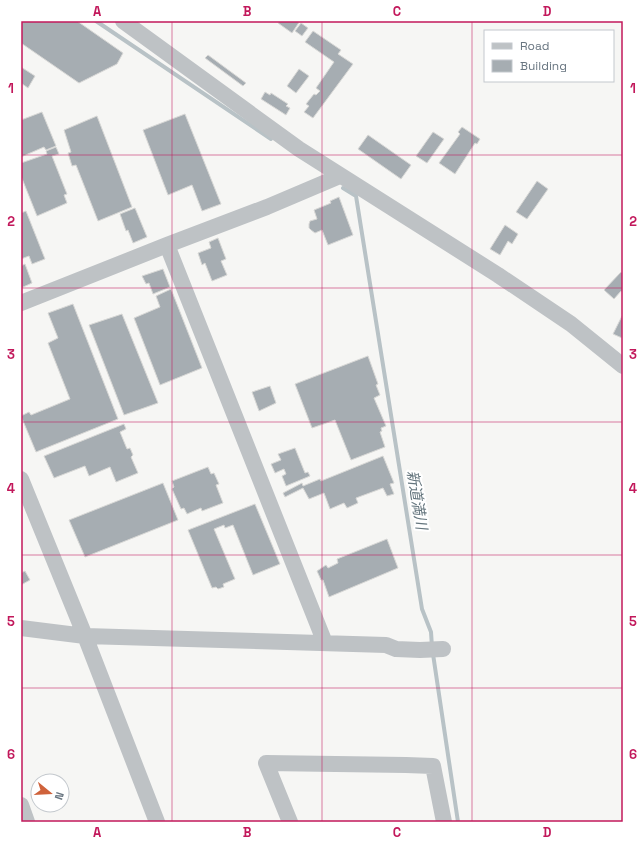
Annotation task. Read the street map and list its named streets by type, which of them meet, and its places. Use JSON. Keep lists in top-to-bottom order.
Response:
{
  "water": ["新道満川"],
  "legend": ["Road", "Building"],
  "north": "right",
  "grid": {
    "columns": [
      "A",
      "B",
      "C",
      "D"
    ],
    "rows": [
      "1",
      "2",
      "3",
      "4",
      "5",
      "6"
    ]
  }
}
